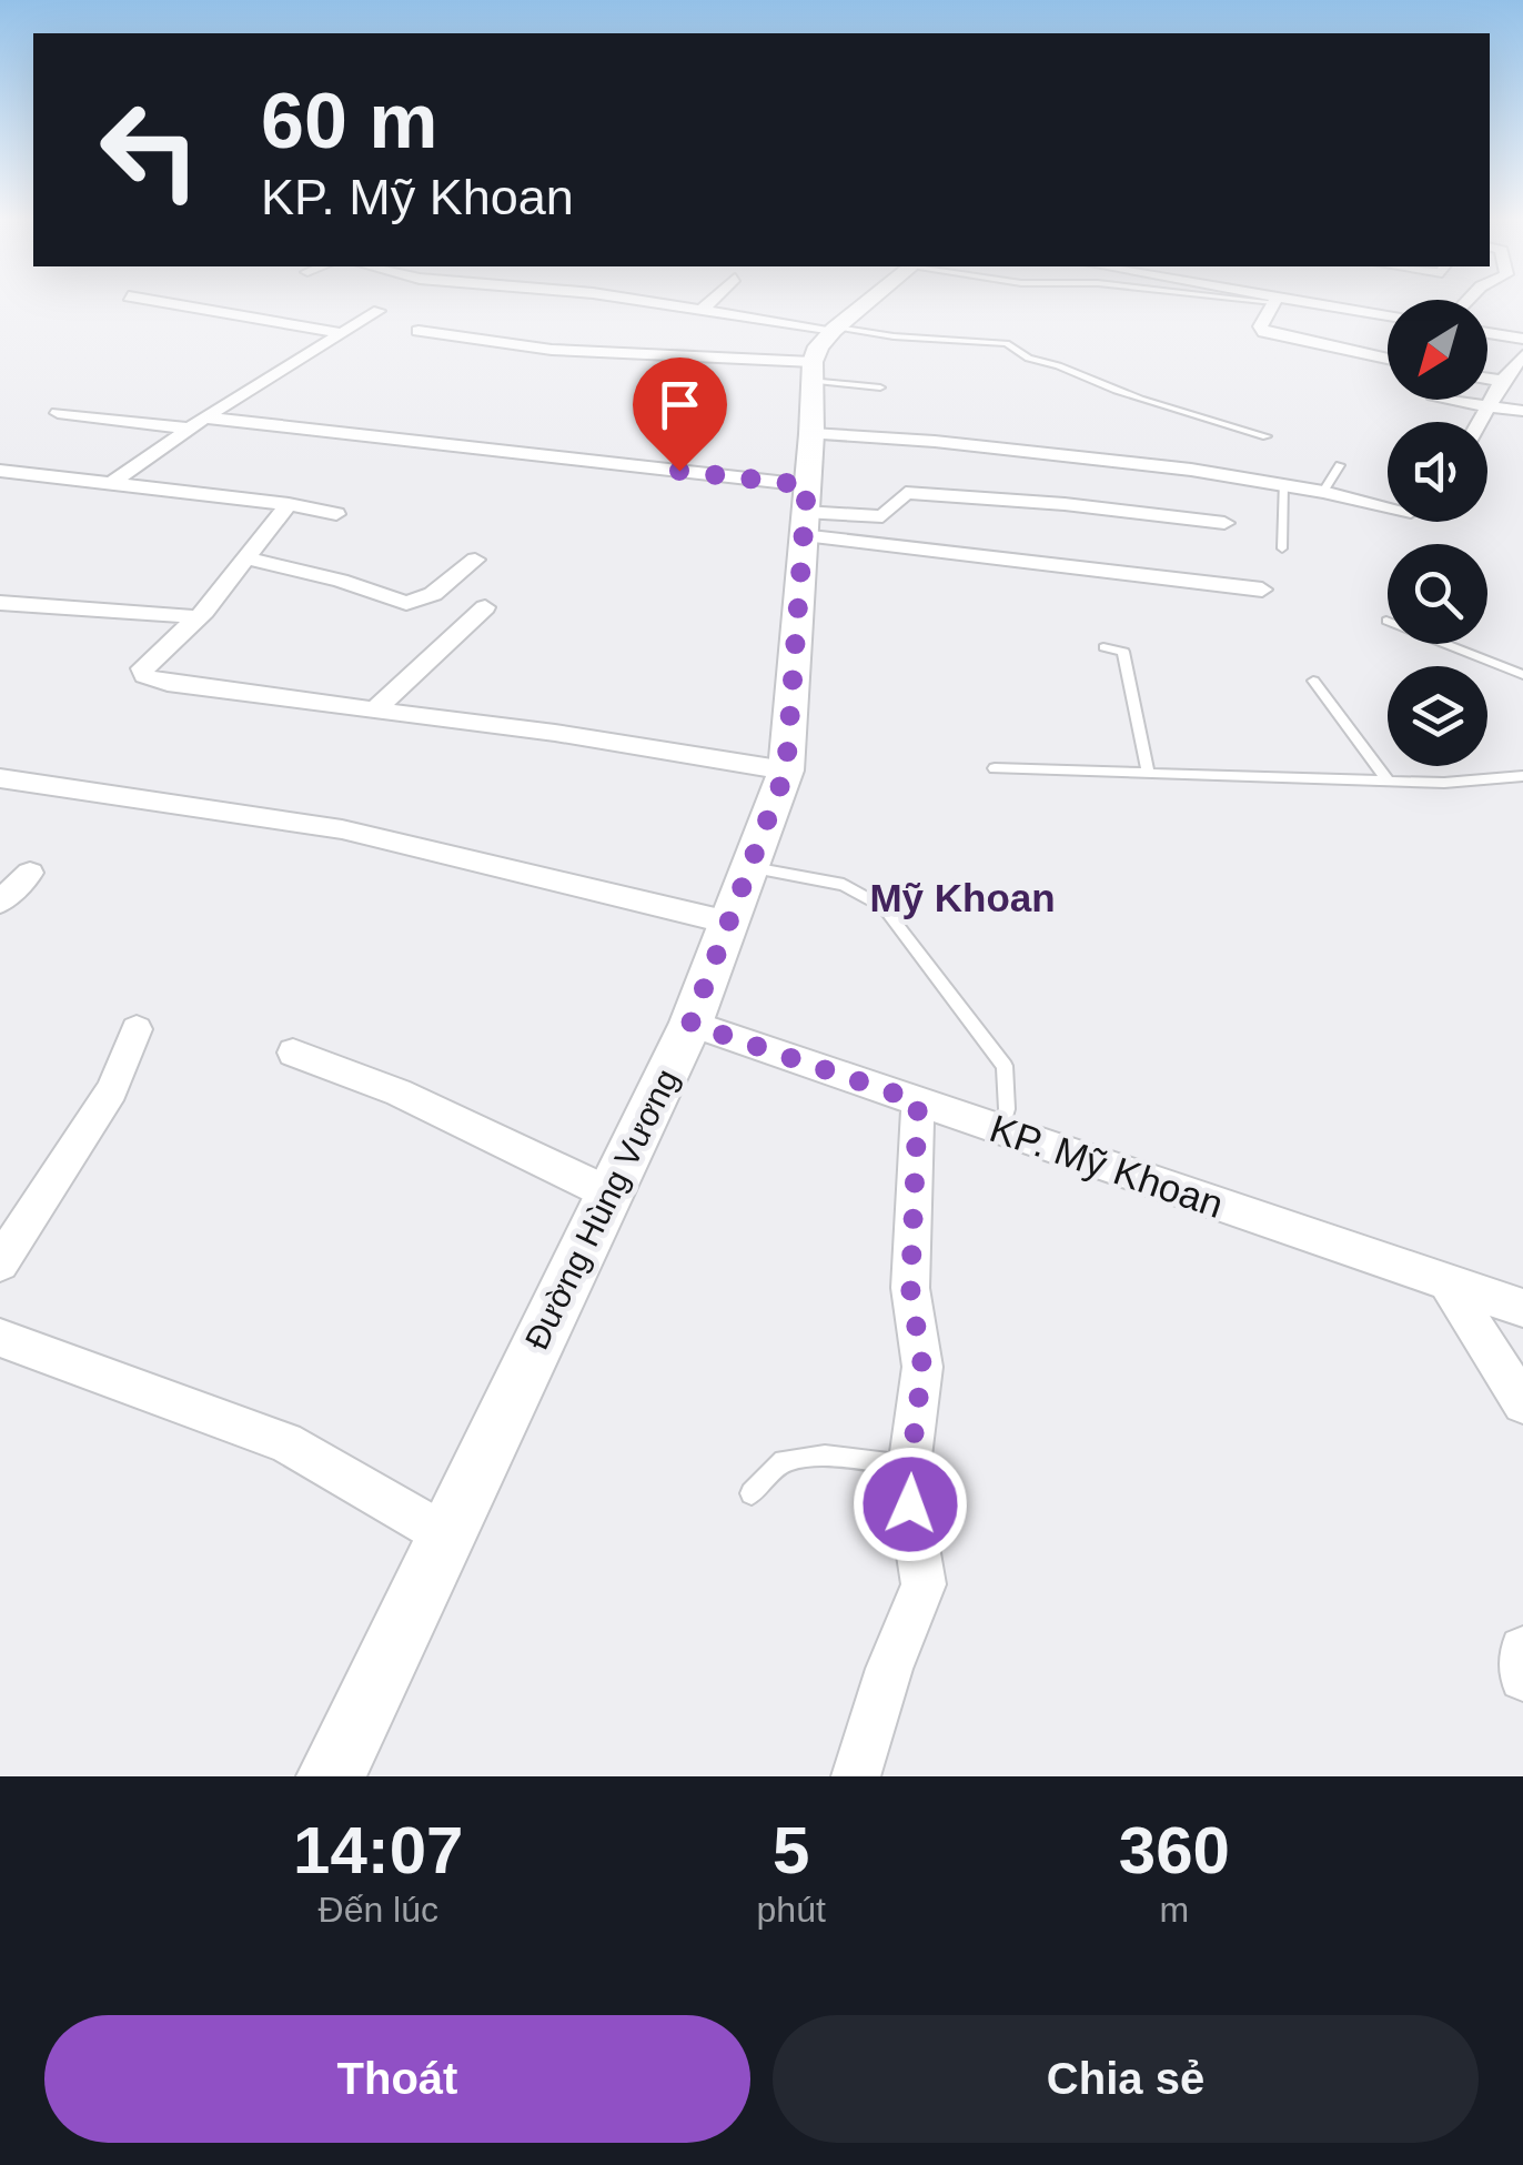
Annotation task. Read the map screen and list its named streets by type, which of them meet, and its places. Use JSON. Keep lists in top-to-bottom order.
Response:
{
  "streets": {
    "street": ["KP. Mỹ Khoan", "Đường Hùng Vương"]
  },
  "crossings": [
    ["KP. Mỹ Khoan", "Đường Hùng Vương"]
  ],
  "districts": ["Mỹ Khoan"],
  "north": "bottom left",
  "page": {
    "turn": ["60 m", "KP. Mỹ Khoan"],
    "eta": [
      "14:07",
      "Đến lúc",
      "5",
      "phút",
      "360",
      "m"
    ],
    "buttons": ["Thoát", "Chia sẻ"]
  }
}
